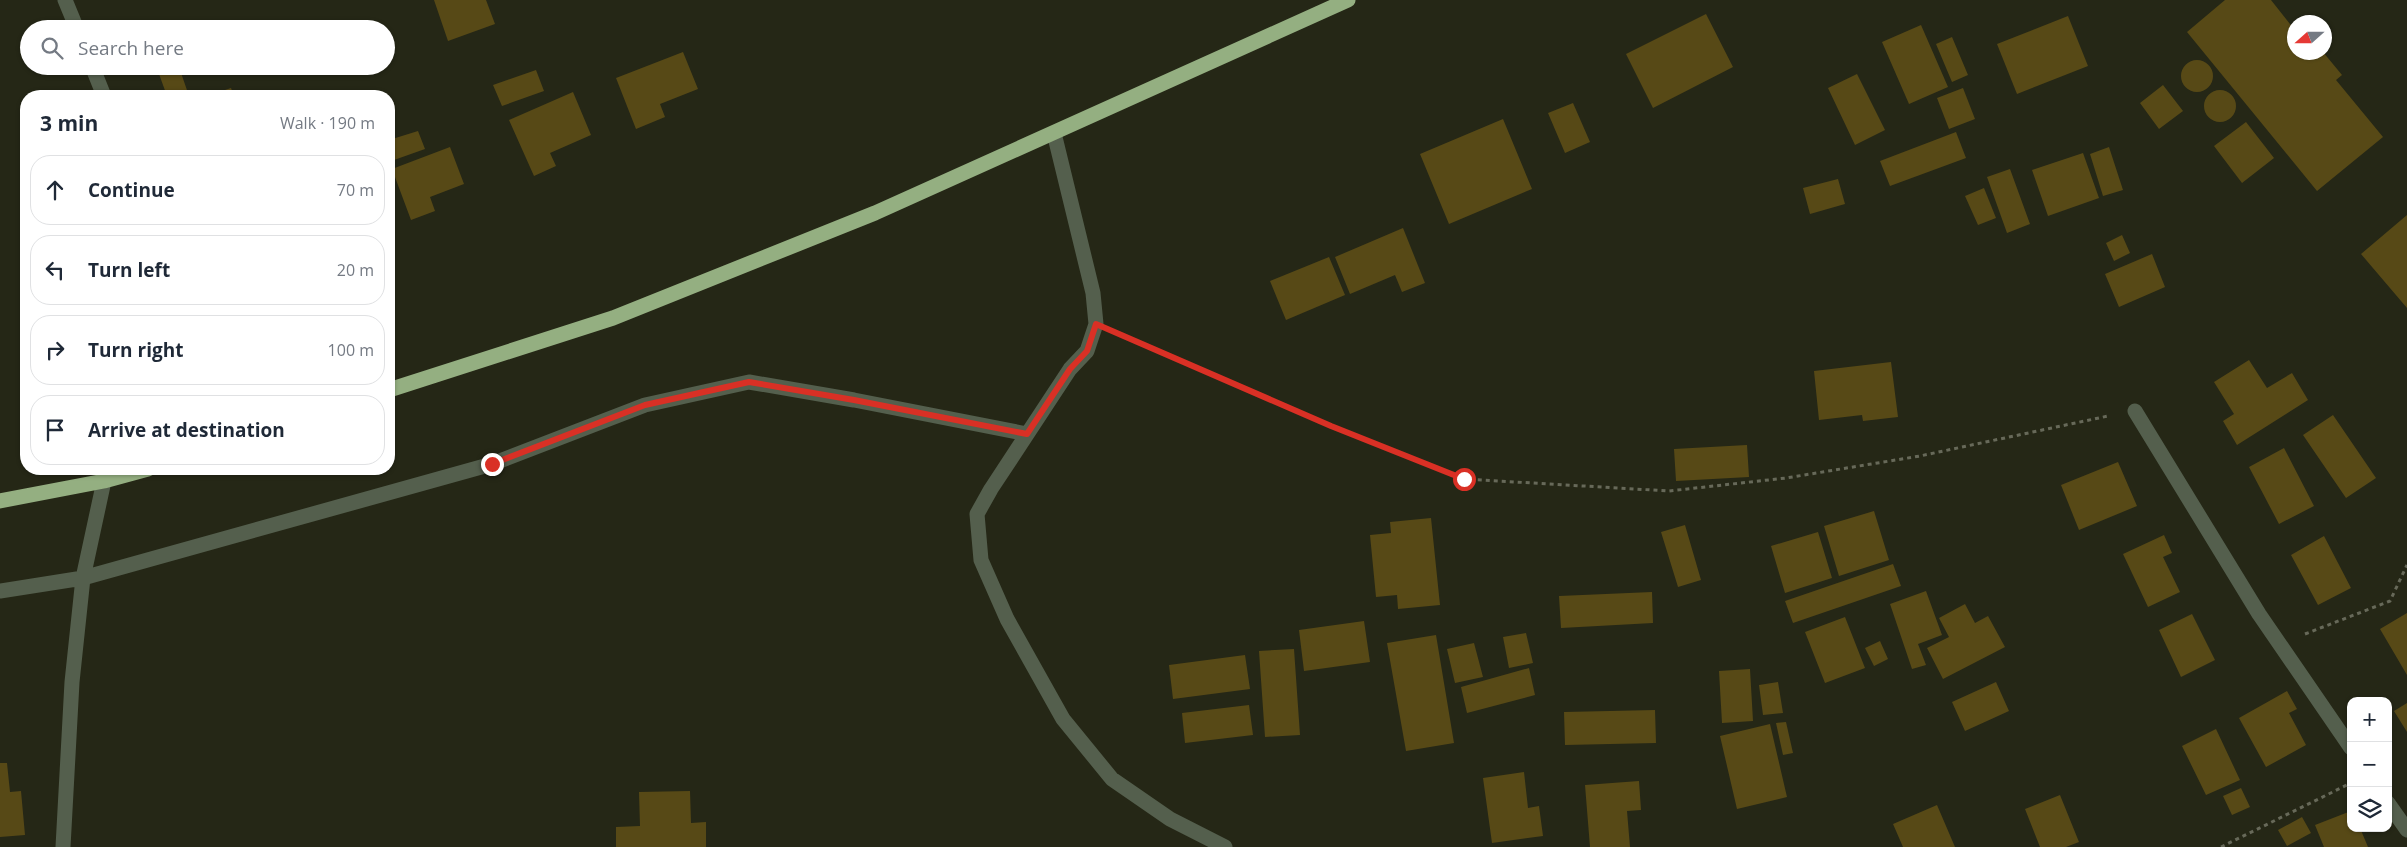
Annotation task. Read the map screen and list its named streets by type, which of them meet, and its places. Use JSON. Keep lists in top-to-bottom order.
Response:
{
  "north": "left",
  "page": {
    "search": "Search here",
    "heading": ["3 min", "Walk · 190 m"],
    "list": [
      ["Continue", "70 m"],
      ["Turn left", "20 m"],
      ["Turn right", "100 m"],
      "Arrive at destination"
    ],
    "map_buttons": ["+", "−"]
  }
}
